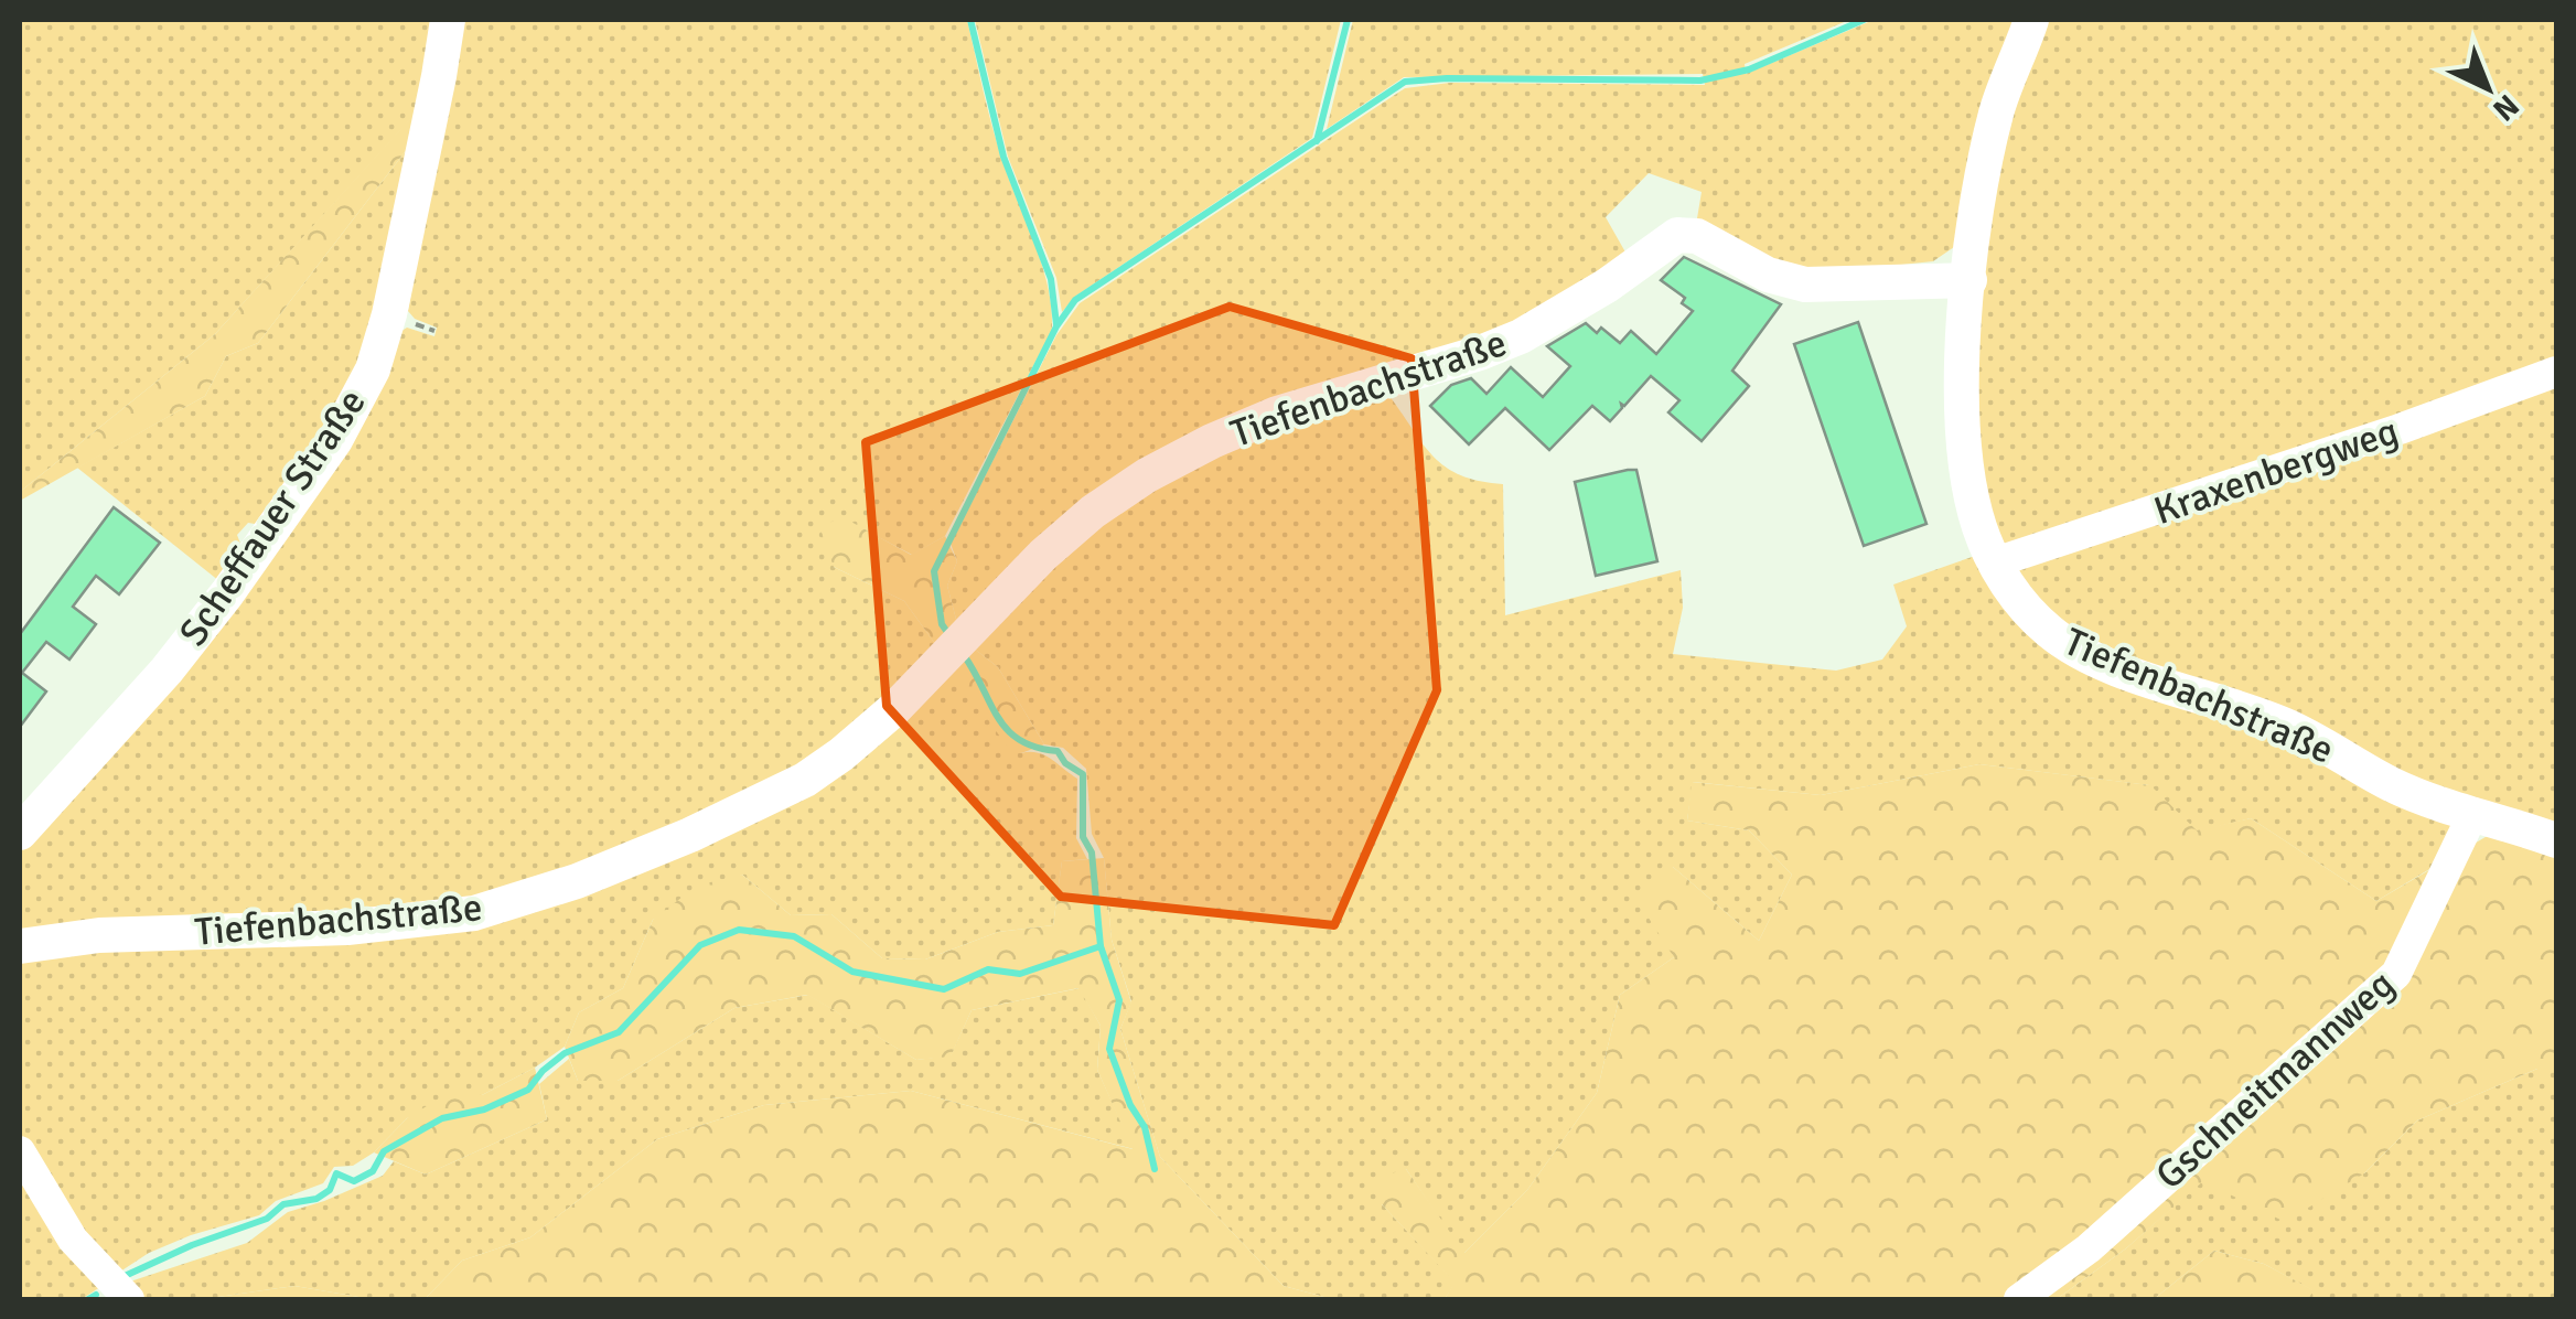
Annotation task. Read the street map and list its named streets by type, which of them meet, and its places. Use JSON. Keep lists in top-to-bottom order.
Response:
{
  "streets": {
    "street": [
      "Tiefenbachstraße",
      "Kraxenbergweg",
      "Scheffauer Straße",
      "Gschneitmannweg"
    ]
  },
  "crossings": [
    ["Tiefenbachstraße", "Kraxenbergweg"],
    ["Tiefenbachstraße", "Gschneitmannweg"]
  ],
  "north": "bottom right"
}
